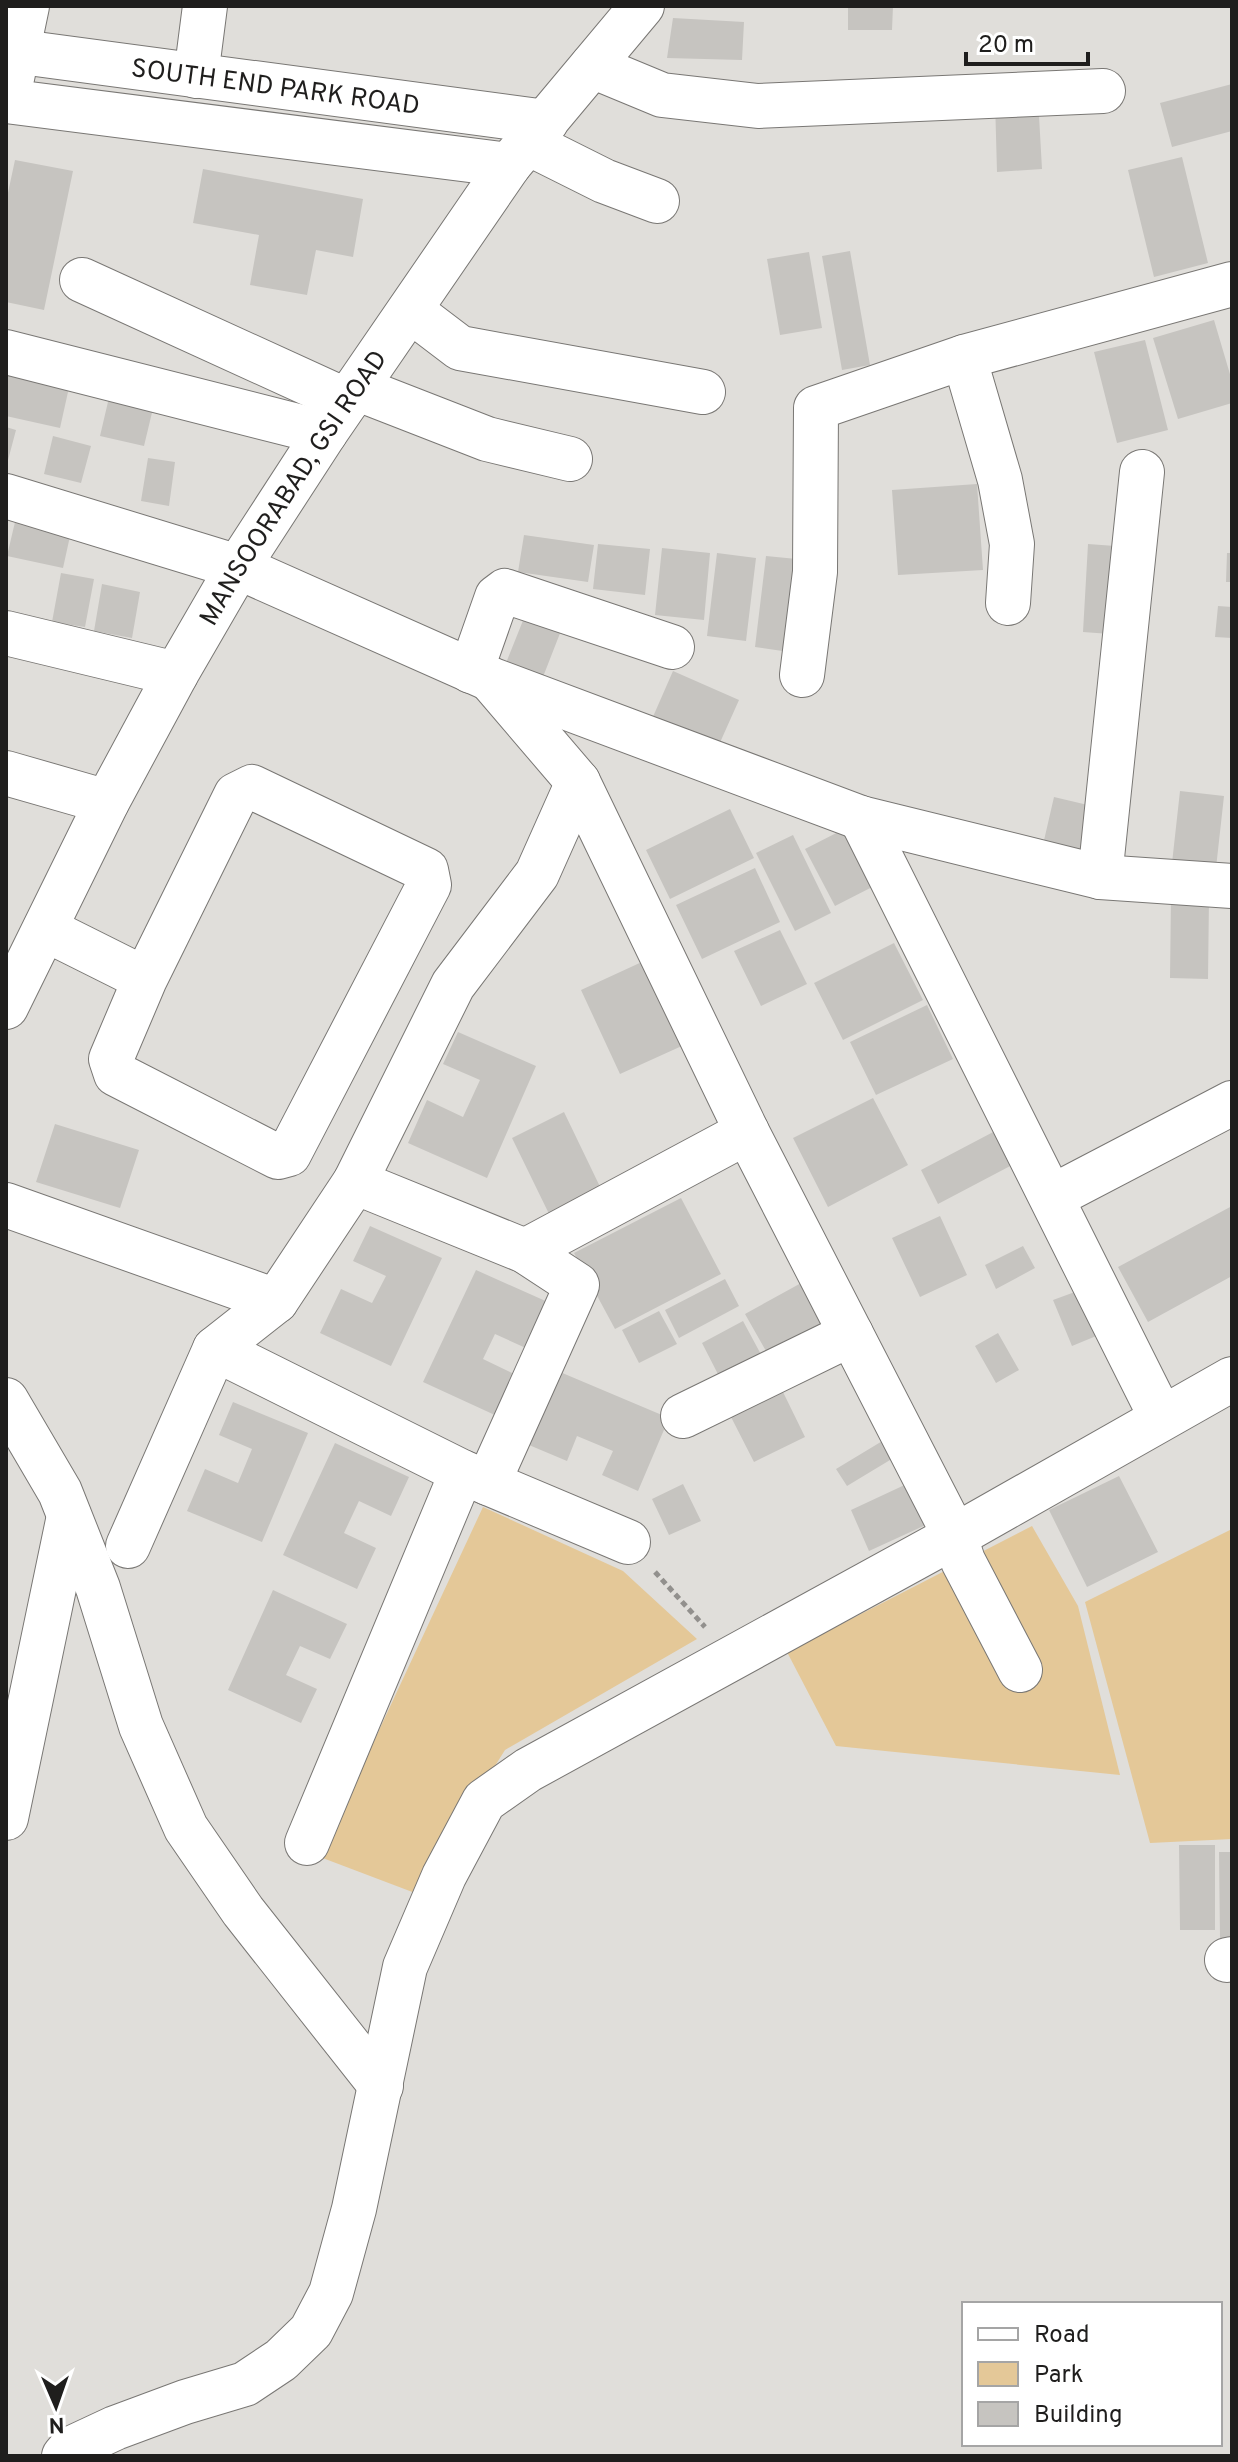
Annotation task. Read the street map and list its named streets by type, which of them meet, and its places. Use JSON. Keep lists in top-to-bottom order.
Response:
{
  "streets": {
    "street": ["SOUTH END PARK ROAD", "MANSOORABAD, GSI ROAD"]
  },
  "crossings": [
    ["SOUTH END PARK ROAD", "MANSOORABAD, GSI ROAD"]
  ],
  "legend": ["Road", "Park", "Building"],
  "scale_bar": "20 m",
  "north": "bottom"
}
